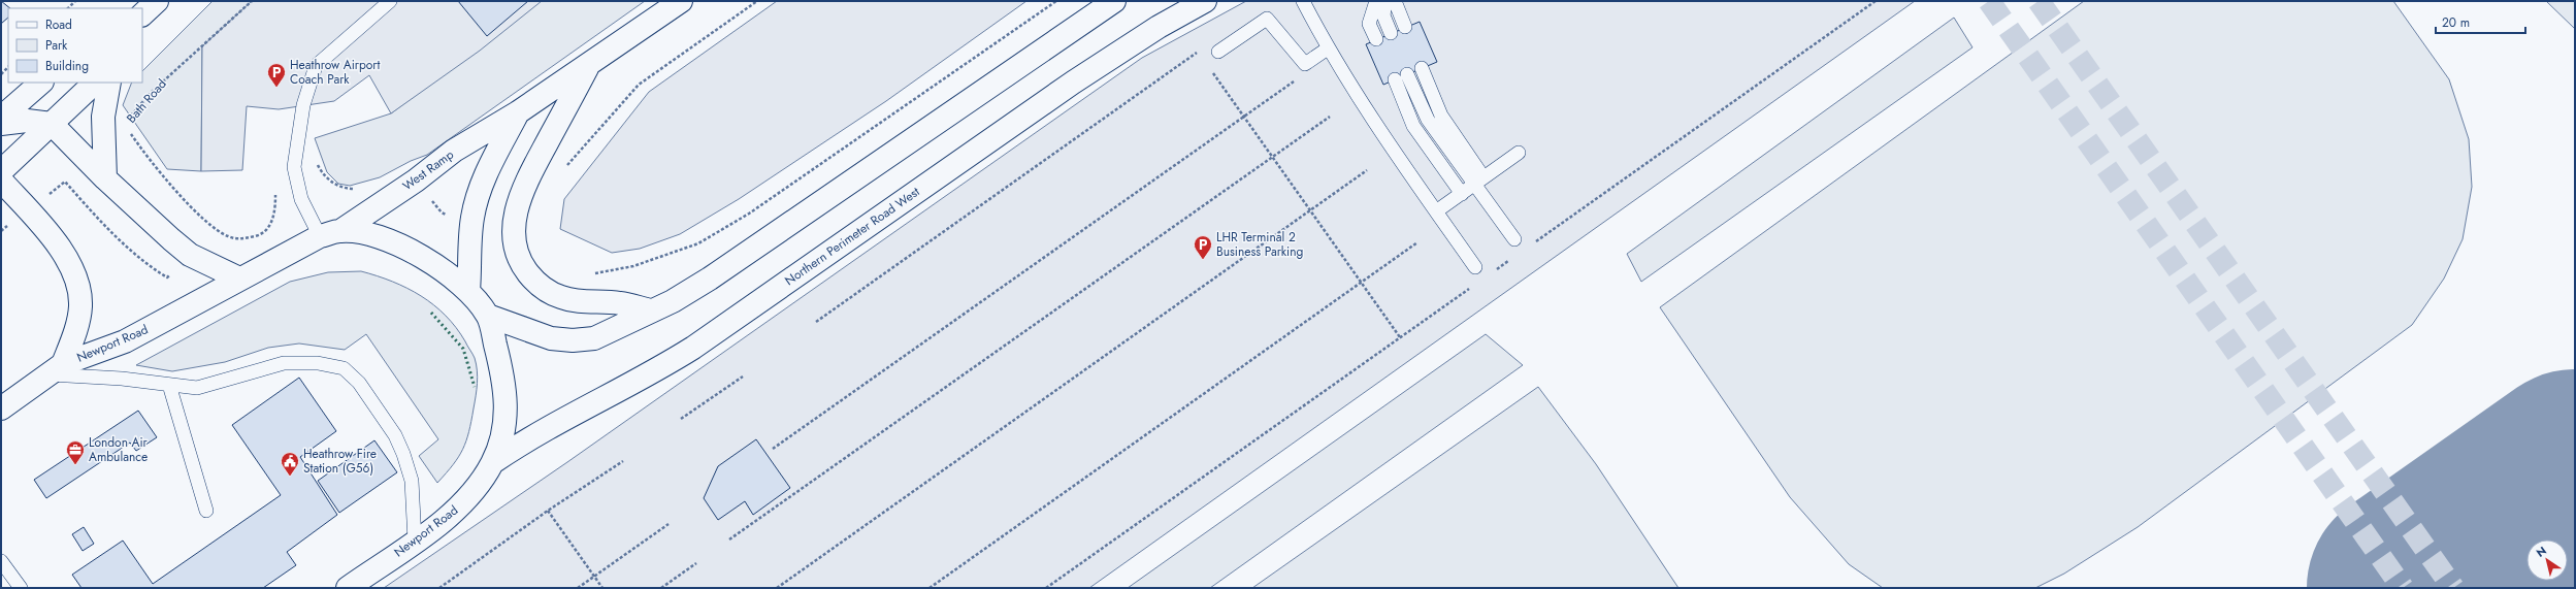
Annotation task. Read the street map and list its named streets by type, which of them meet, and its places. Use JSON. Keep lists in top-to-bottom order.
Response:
{
  "streets": {
    "main road": ["West Ramp", "Northern Perimeter Road West", "Newport Road"],
    "path": ["Bath Road"]
  },
  "crossings": [
    ["West Ramp", "Newport Road"],
    ["Northern Perimeter Road West", "Newport Road"]
  ],
  "places": {
    "parking": ["Heathrow Airport Coach Park", "LHR Terminal 2 Business Parking"],
    "office": ["London Air Ambulance"],
    "public building": ["Heathrow Fire Station (G56)"]
  },
  "legend": ["Road", "Park", "Building"],
  "scale_bar": "20 m",
  "north": "top left"
}
